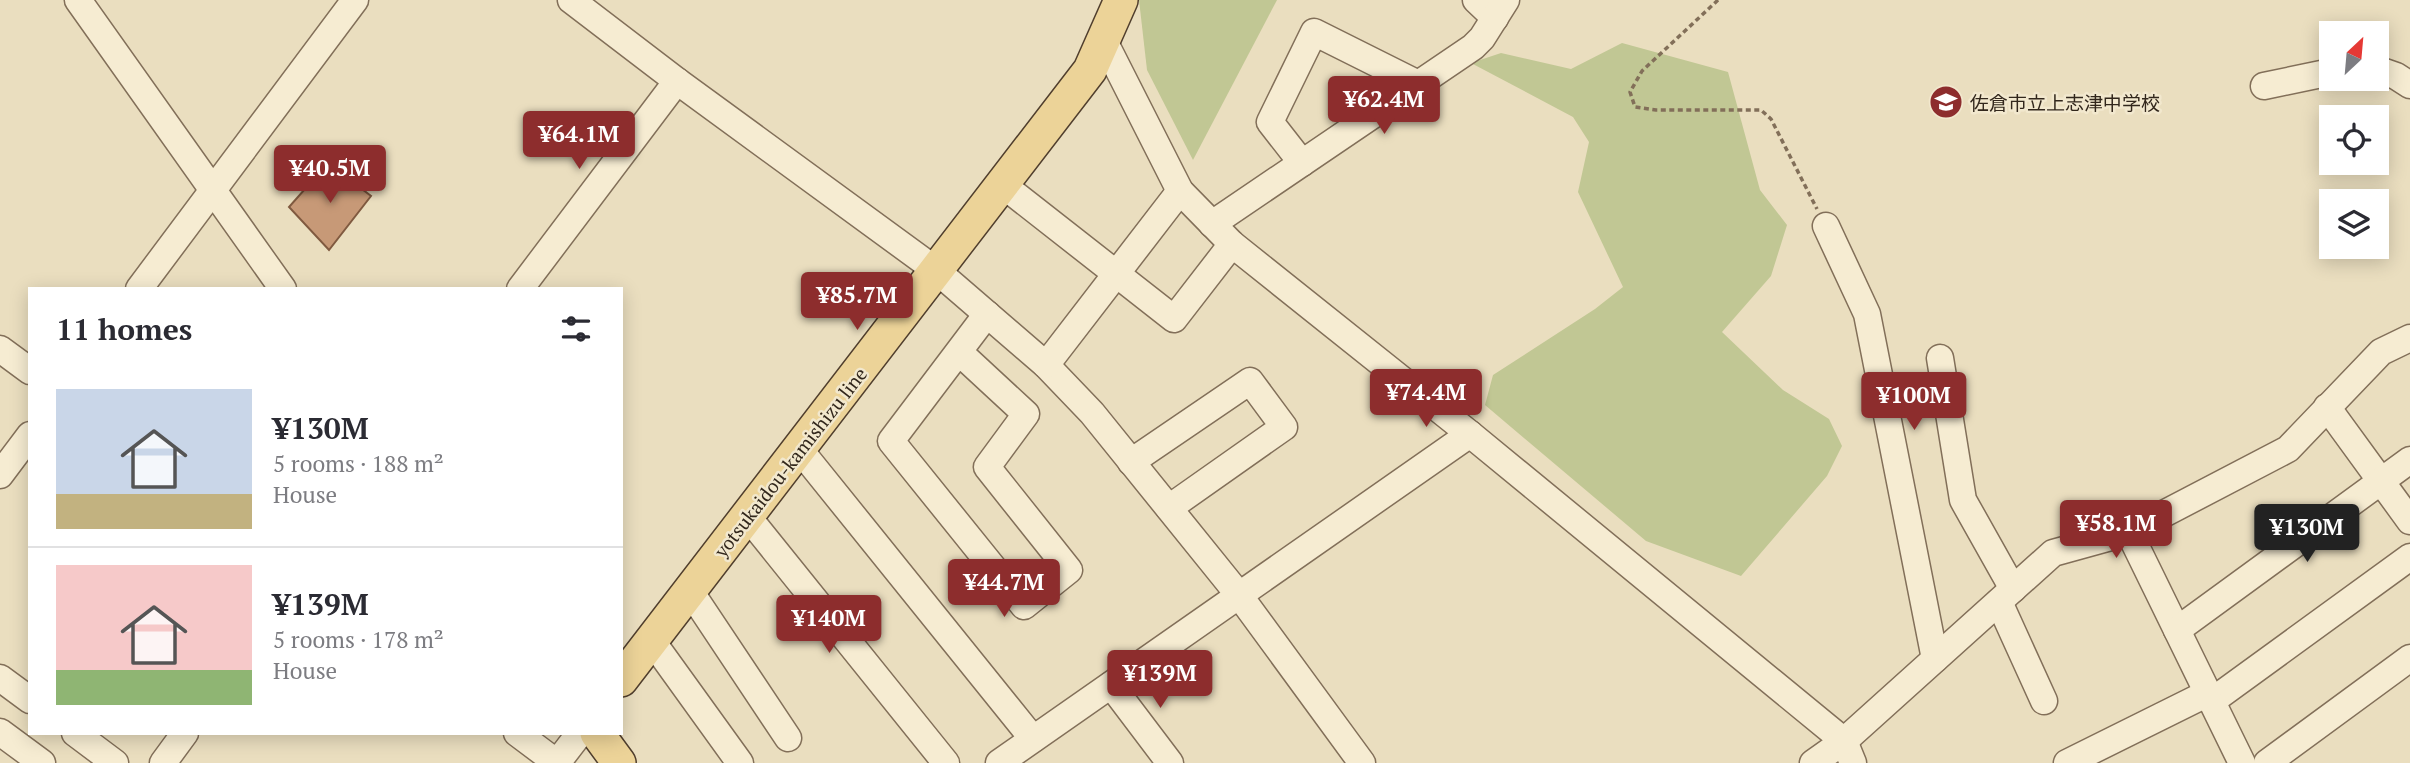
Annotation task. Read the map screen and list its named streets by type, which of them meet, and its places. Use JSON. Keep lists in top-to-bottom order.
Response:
{
  "streets": {
    "main road": ["yotsukaidou-kamishizu line"]
  },
  "places": {
    "school or university": ["佐倉市立上志津中学校"]
  },
  "north": "top right",
  "page": {
    "price": [
      "¥62.4M",
      "¥64.1M",
      "¥40.5M",
      "¥85.7M",
      "¥74.4M",
      "¥100M",
      "¥58.1M",
      "¥130M",
      "¥44.7M",
      "¥140M",
      "¥139M"
    ],
    "heading": "11 homes",
    "list": [
      {
        "name": "¥130M",
        "note": "5 rooms · 188 m² · House"
      },
      {
        "name": "¥139M",
        "note": "5 rooms · 178 m² · House"
      }
    ]
  }
}
